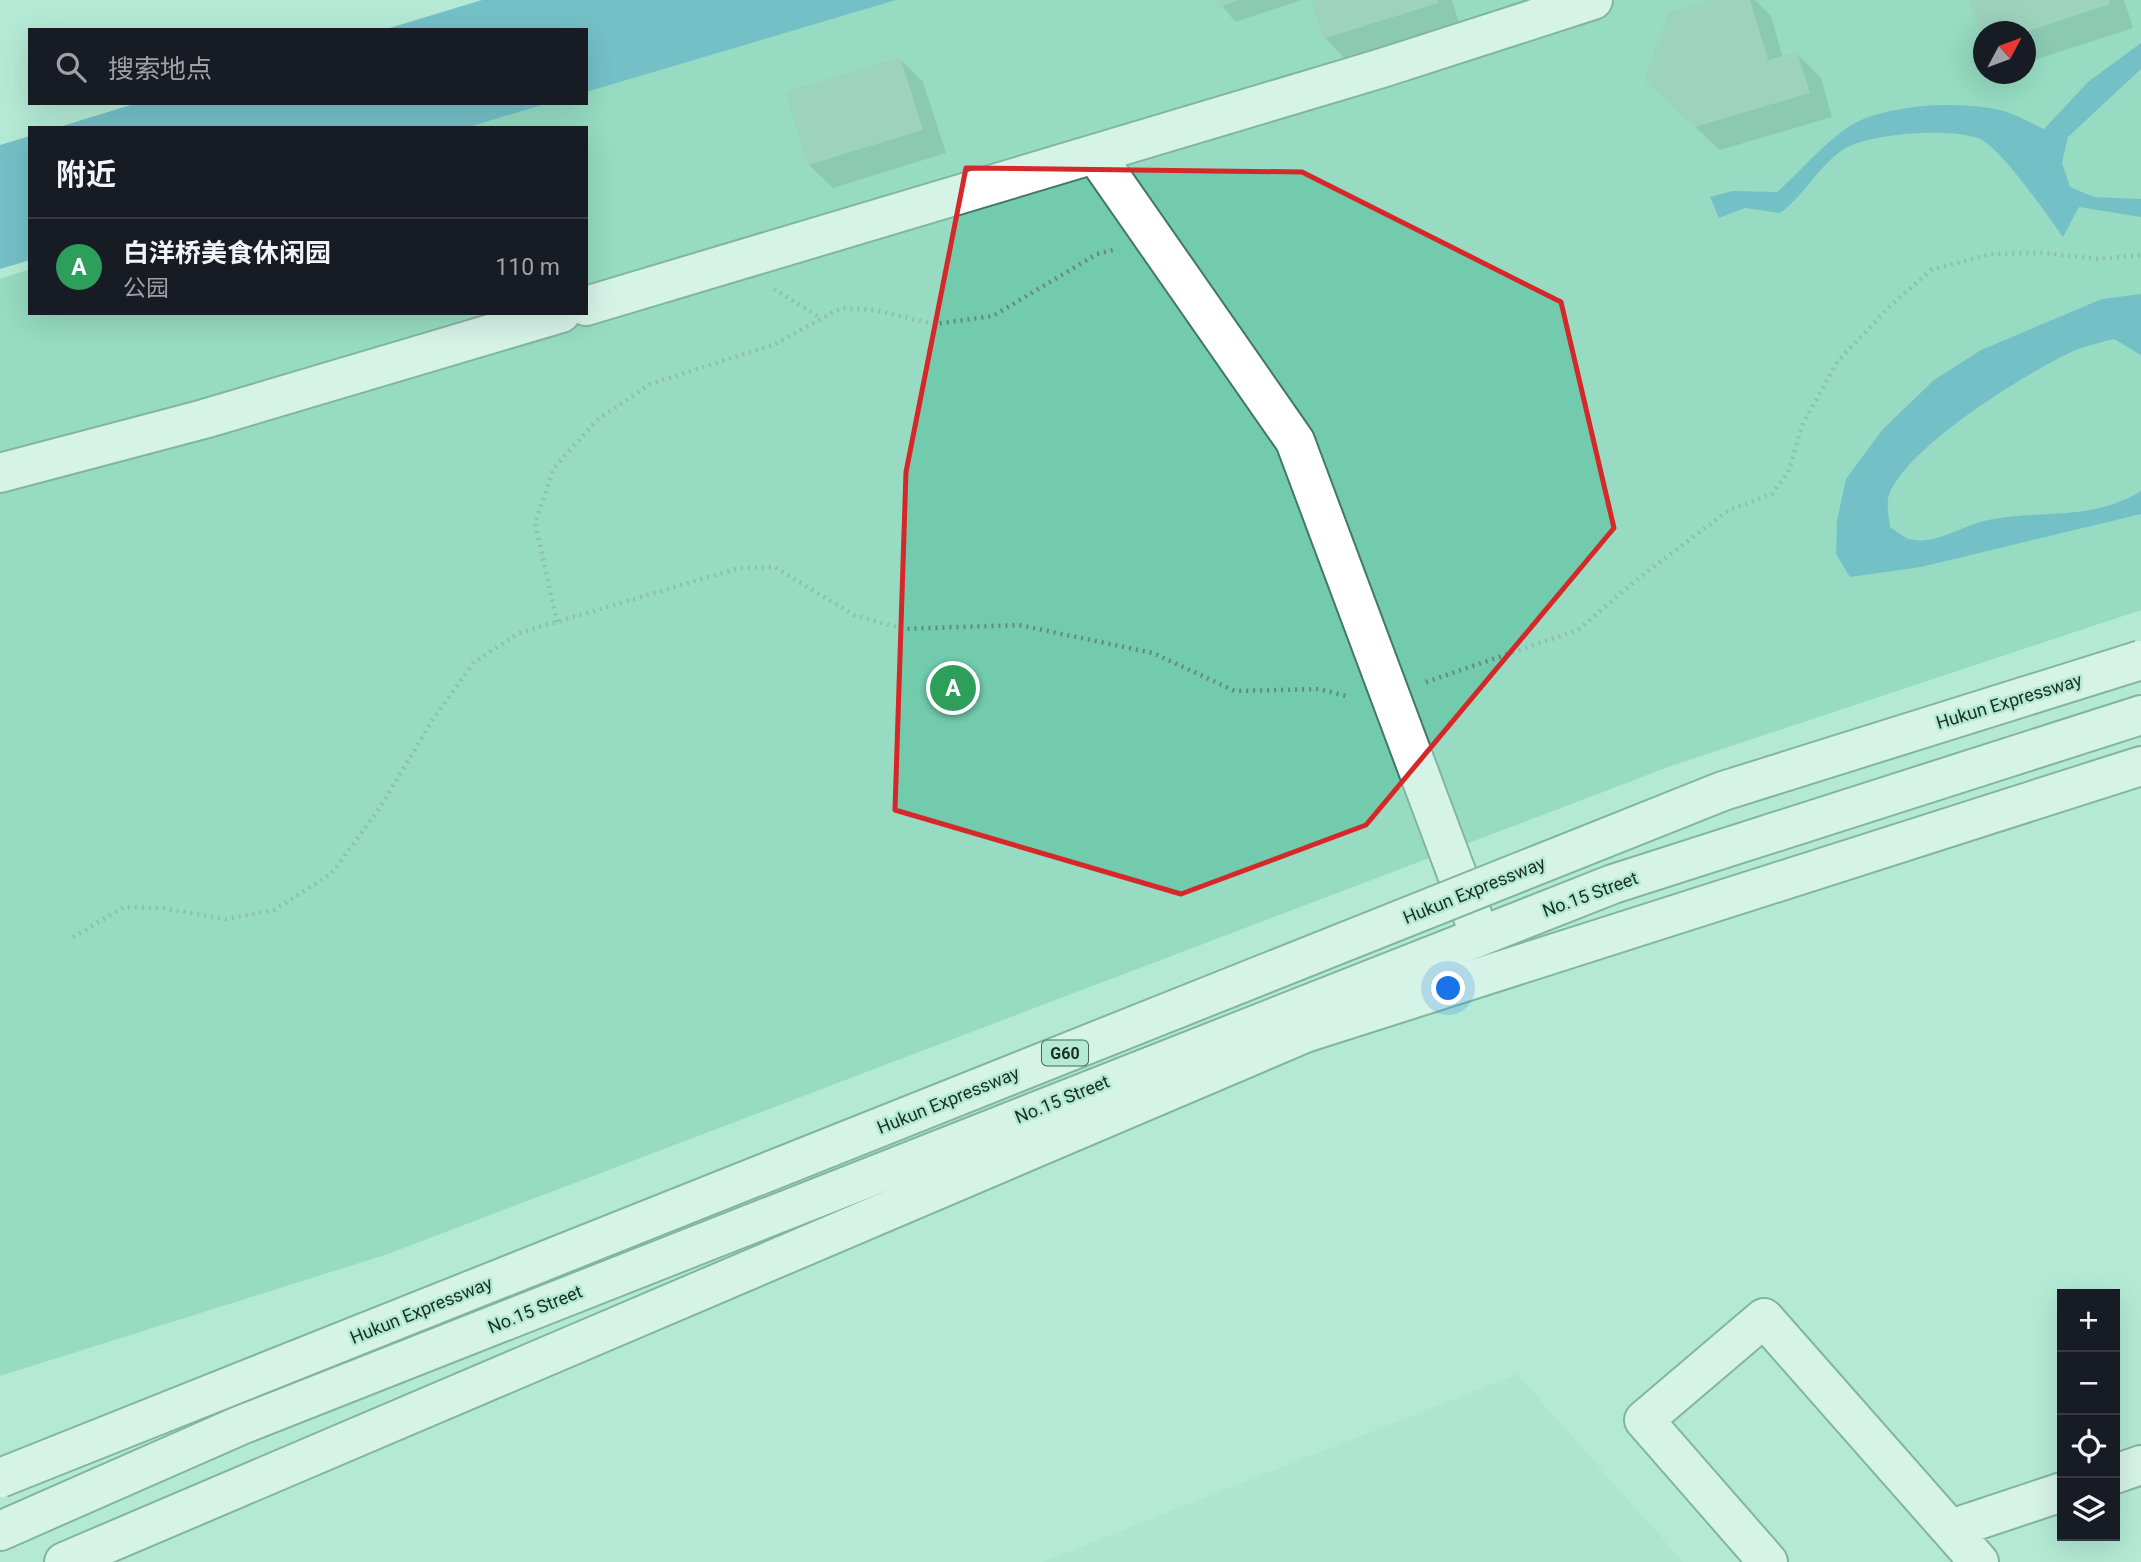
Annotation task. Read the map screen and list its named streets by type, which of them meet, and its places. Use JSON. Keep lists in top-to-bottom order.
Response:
{
  "streets": {
    "main road": ["Hukun Expressway", "No.15 Street", "G60"]
  },
  "north": "top right",
  "page": {
    "search": "搜索地点",
    "heading": "附近",
    "list": [
      {
        "mark": "A",
        "name": "白洋桥美食休闲园",
        "note": "公园",
        "value": "110 m"
      }
    ],
    "pins": "A",
    "map_buttons": ["+", "−"]
  }
}
